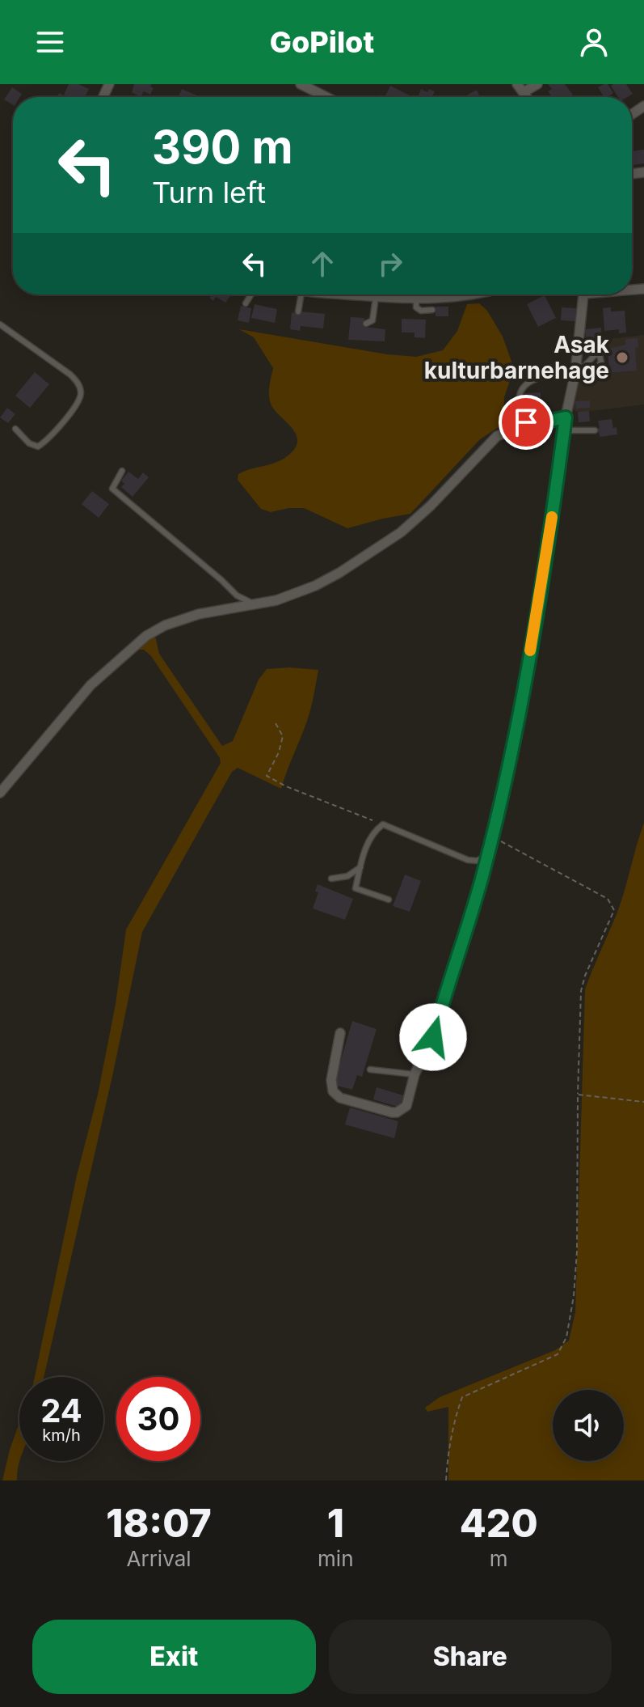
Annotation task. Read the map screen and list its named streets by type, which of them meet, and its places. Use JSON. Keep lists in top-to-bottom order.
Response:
{
  "places": ["Asak kulturbarnehage"],
  "page": {
    "header": "GoPilot",
    "turn": ["390 m", "Turn left"],
    "speed": "24 km/h",
    "limit": "30",
    "eta": [
      "18:07",
      "Arrival",
      "1",
      "min",
      "420",
      "m"
    ],
    "buttons": ["Exit", "Share"]
  }
}
